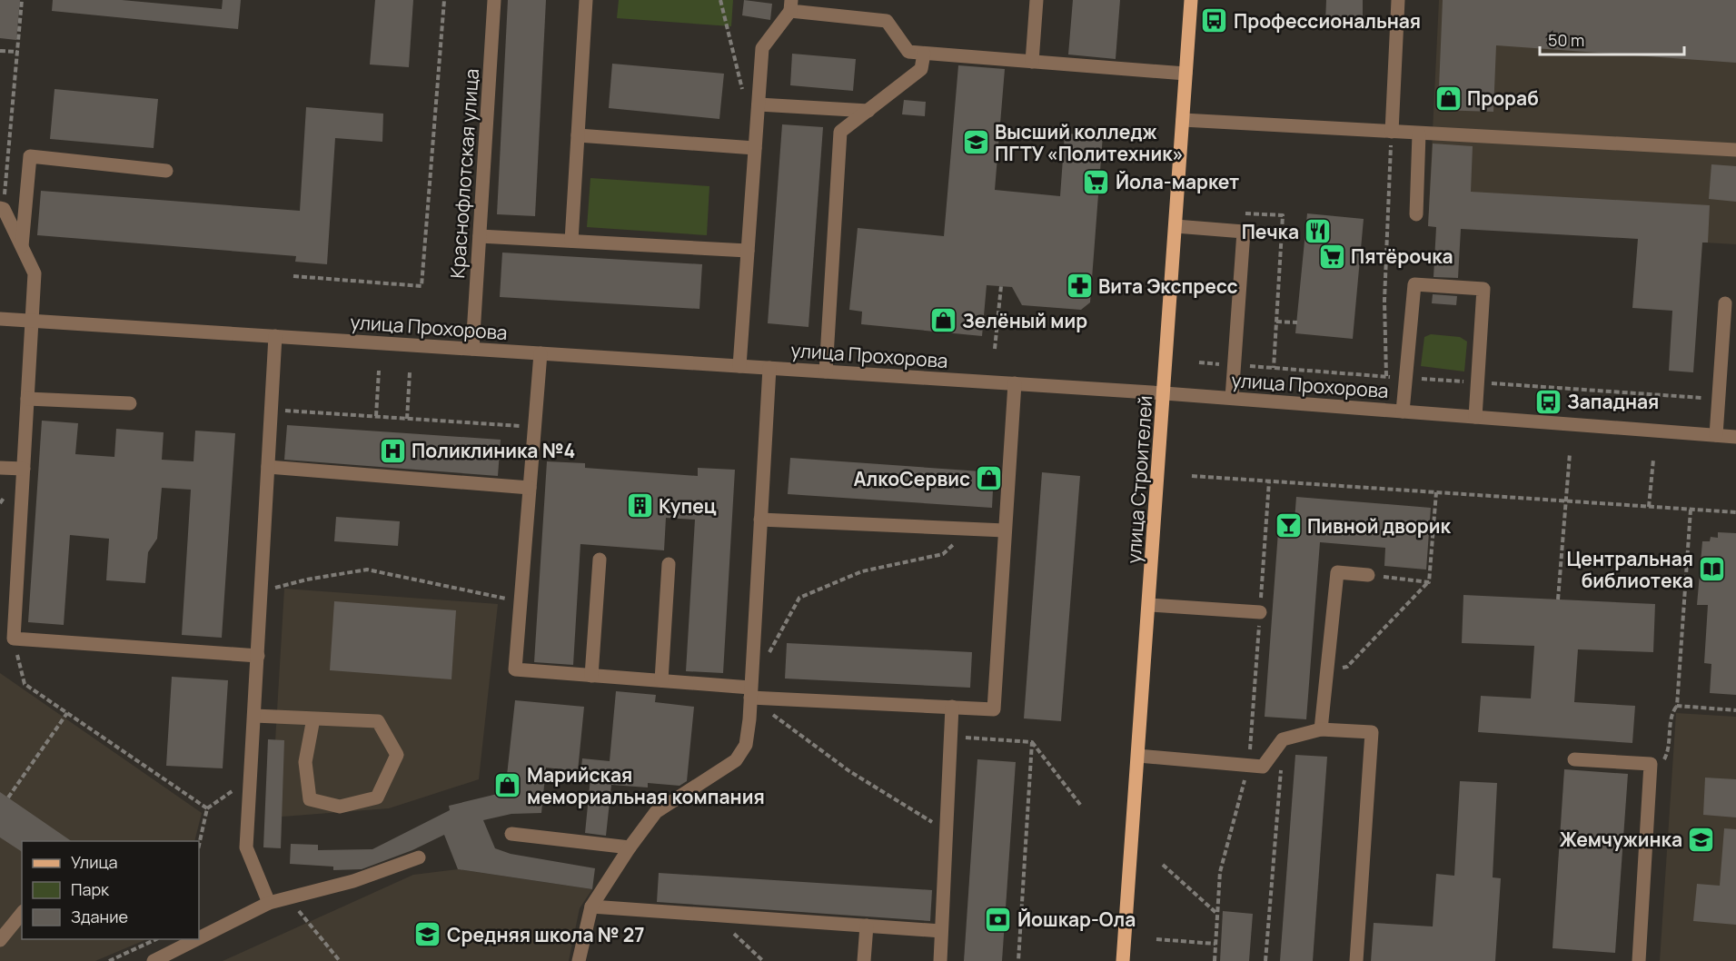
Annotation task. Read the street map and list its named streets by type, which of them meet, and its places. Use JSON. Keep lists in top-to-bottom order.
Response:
{
  "streets": {
    "main road": ["улица Строителей"],
    "street": ["Краснофлотская улица", "улица Прохорова"]
  },
  "crossings": [
    ["Краснофлотская улица", "улица Прохорова"],
    ["улица Прохорова", "улица Строителей"]
  ],
  "places": {
    "bus stop": ["Профессиональная", "Западная"],
    "shop": [
      "Прораб",
      "Зелёный мир",
      "АлкоСервис",
      "Марийская мемориальная компания"
    ],
    "school or university": ["Высший колледж ПГТУ «Политехник»", "Жемчужинка", "Средняя школа № 27"],
    "supermarket": ["Йола-маркет", "Пятёрочка"],
    "restaurant": ["Печка"],
    "pharmacy": ["Вита Экспресс"],
    "hospital": ["Поликлиника №4"],
    "building": ["Купец"],
    "bar": ["Пивной дворик"],
    "library": ["Центральная библиотека"],
    "bank": ["Йошкар-Ола"]
  },
  "legend": ["Улица", "Парк", "Здание"],
  "scale_bar": "50 m"
}
